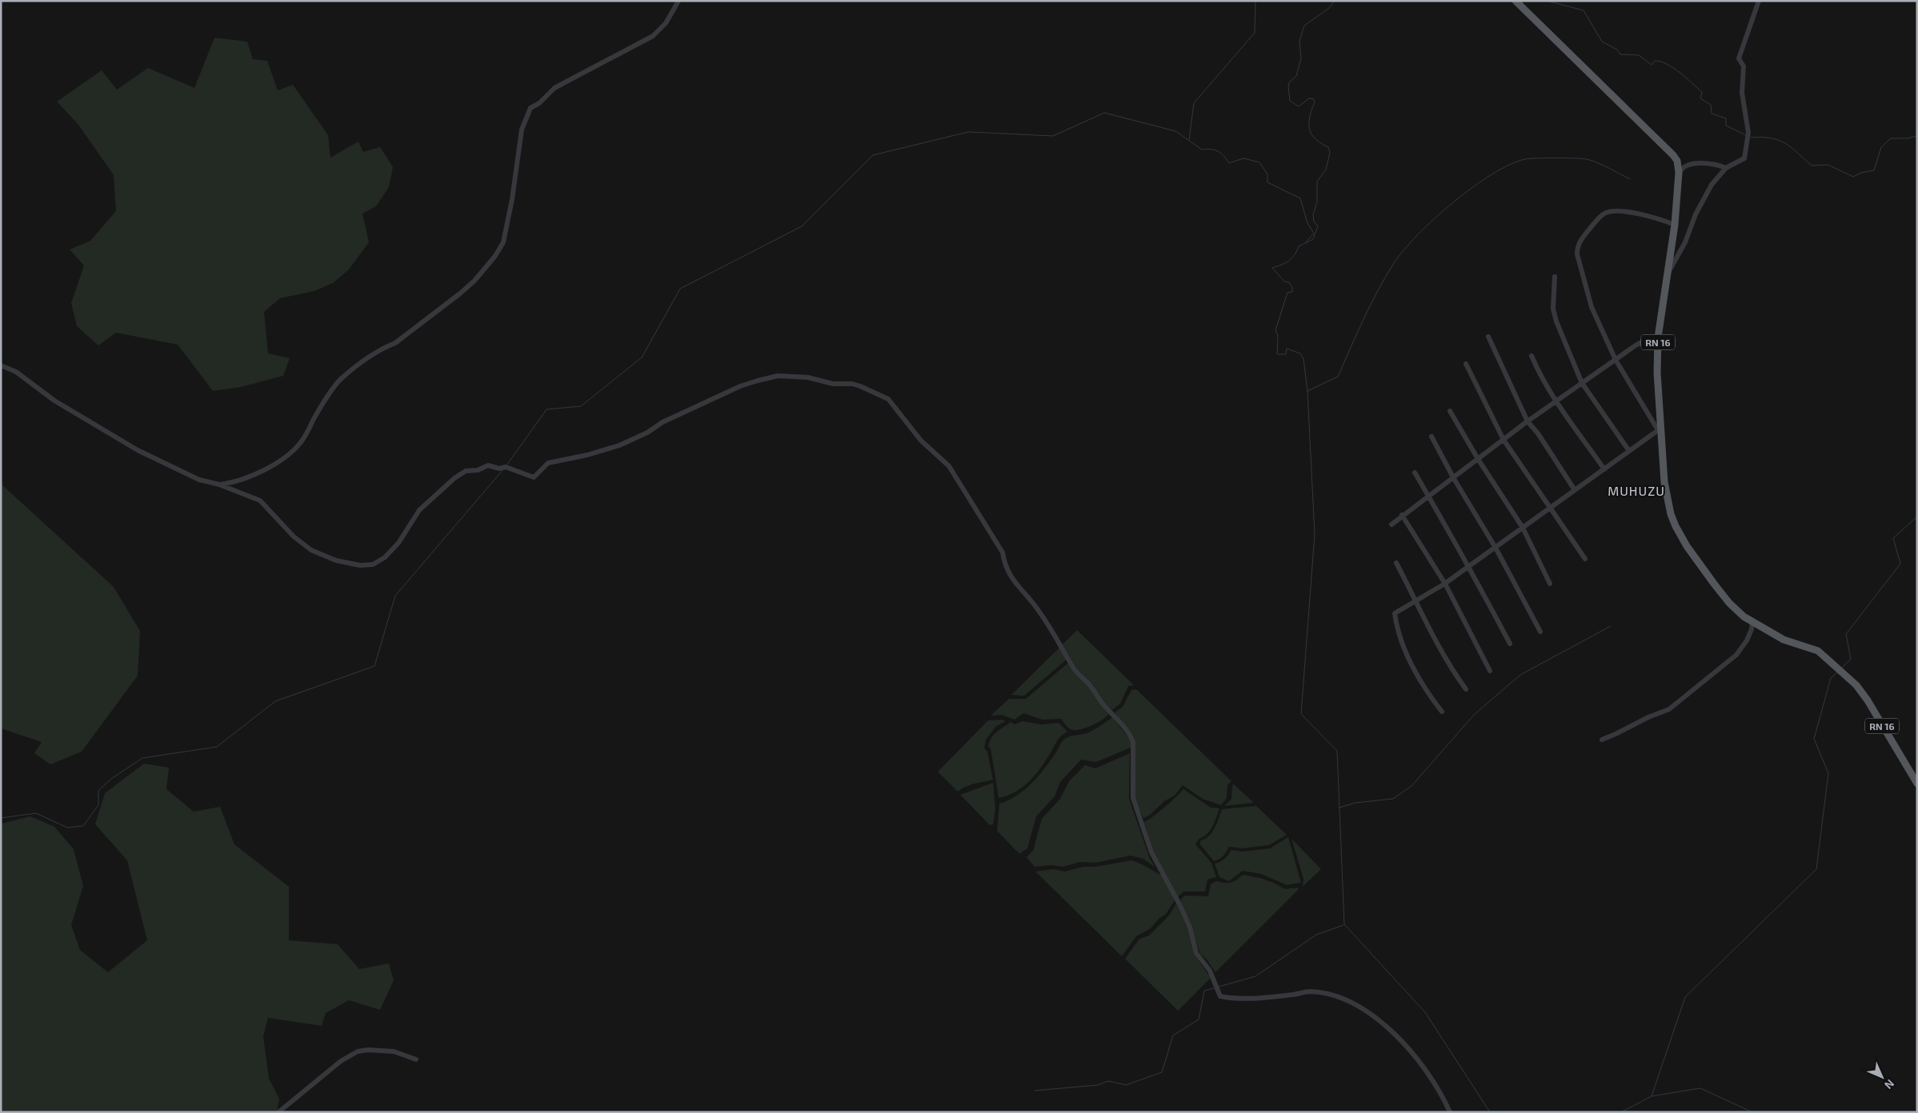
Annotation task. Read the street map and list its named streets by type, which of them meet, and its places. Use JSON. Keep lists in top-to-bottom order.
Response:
{
  "streets": {
    "main road": ["RN 16"]
  },
  "districts": ["MUHUZU"],
  "north": "bottom right"
}
